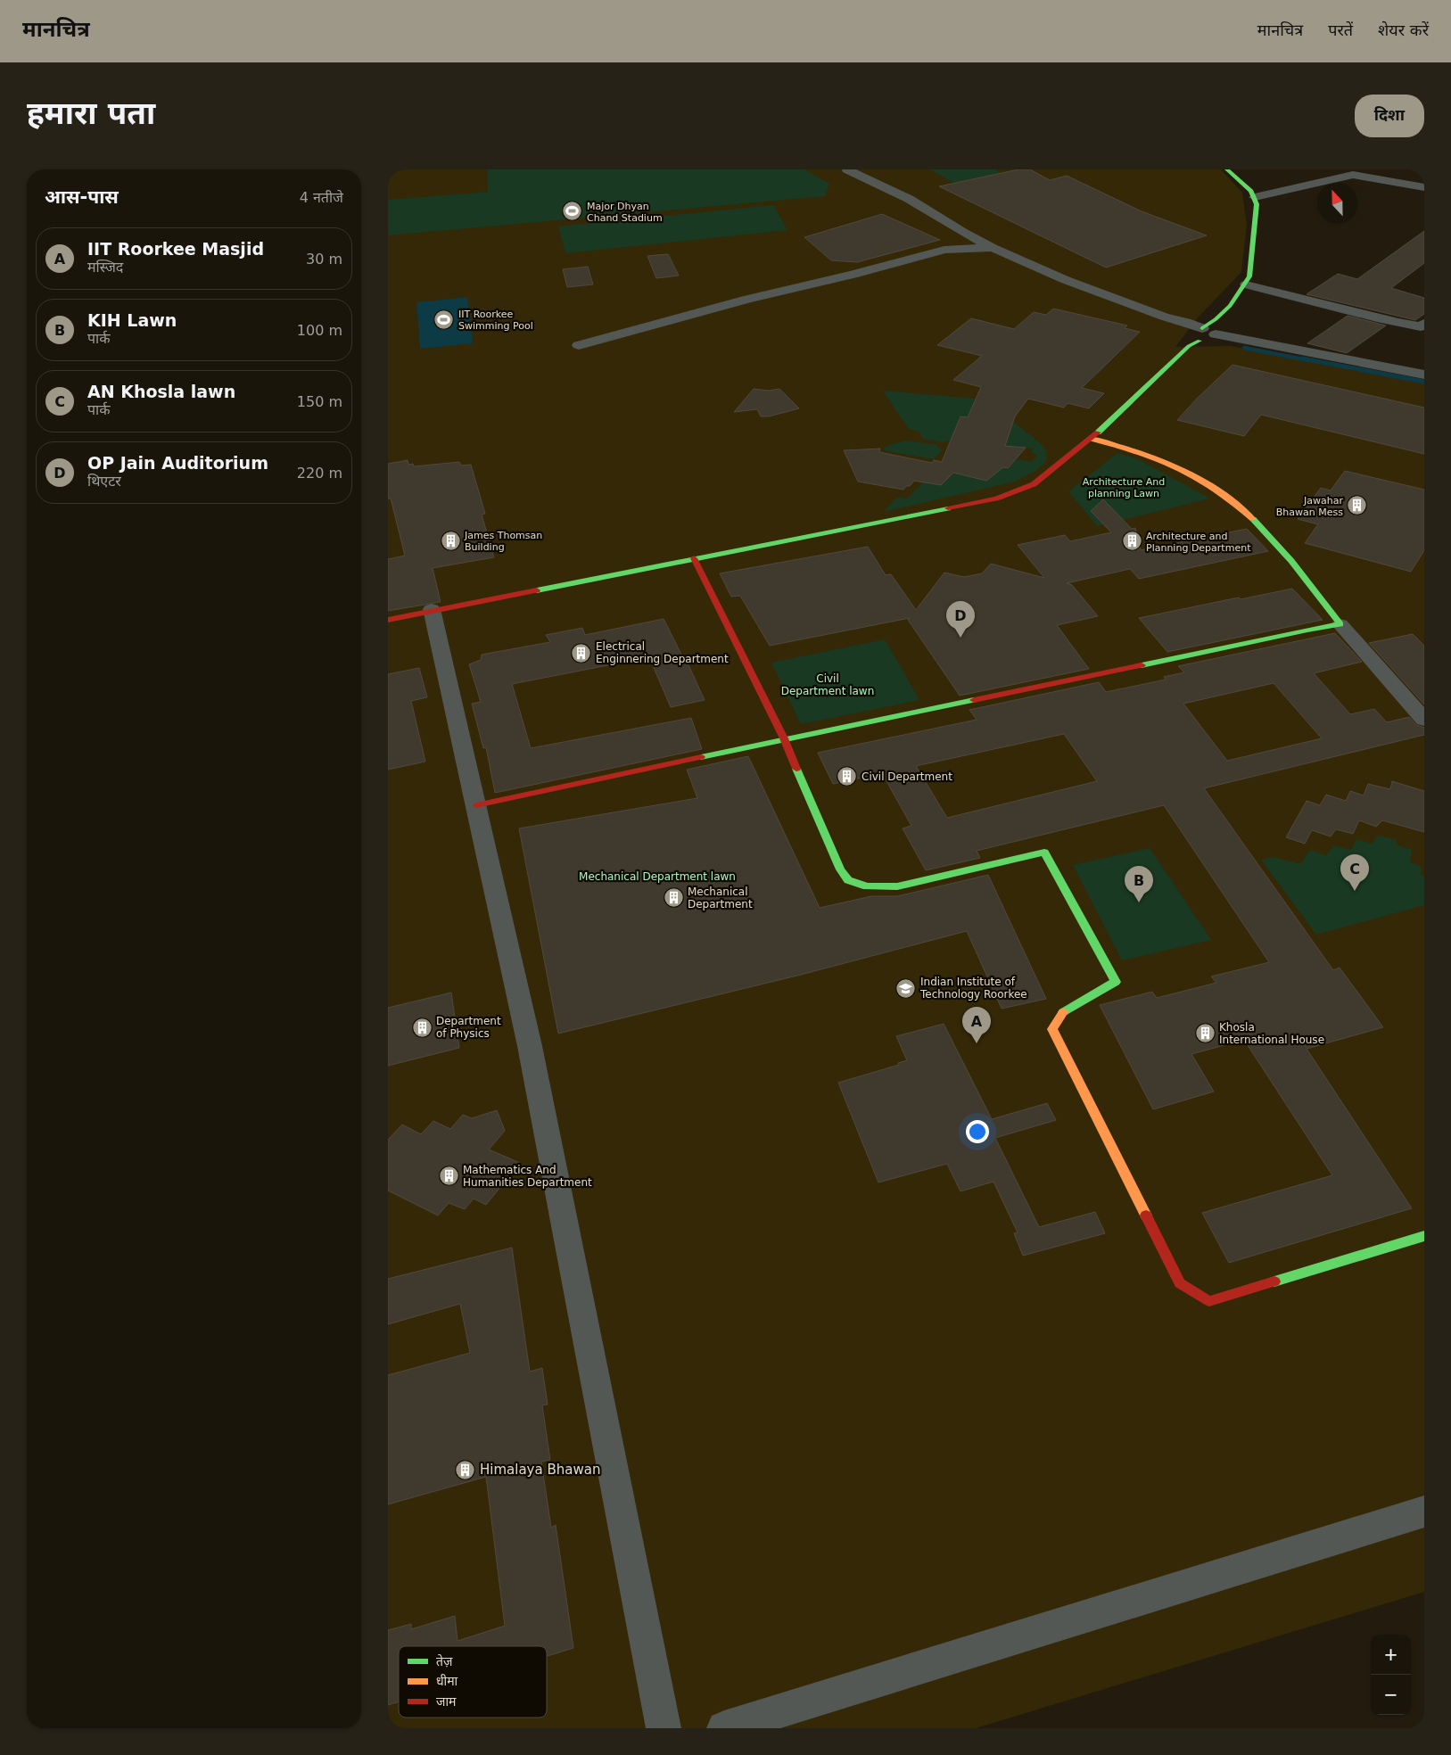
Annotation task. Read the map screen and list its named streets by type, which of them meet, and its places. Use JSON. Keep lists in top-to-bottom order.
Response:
{
  "parks": ["Architecture And planning Lawn", "Civil Department lawn", "Mechanical Department lawn"],
  "places": {
    "sports": ["Major Dhyan Chand Stadium", "IIT Roorkee Swimming Pool"],
    "building": [
      "Jawahar Bhawan Mess",
      "James Thomsan Building",
      "Architecture and Planning Department",
      "Electrical Enginnering Department",
      "Civil Department",
      "Mechanical Department",
      "Department of Physics",
      "Khosla International House",
      "Mathematics And Humanities Department",
      "Himalaya Bhawan"
    ],
    "school or university": ["Indian Institute of Technology Roorkee"]
  },
  "legend": ["तेज़", "धीमा", "जाम"],
  "north": "top",
  "page": {
    "header": "मानचित्र",
    "nav": ["मानचित्र", "परतें", "शेयर करें"],
    "buttons": "दिशा",
    "title": "हमारा पता",
    "heading": ["आस-पास", "4 नतीजे"],
    "list": [
      {
        "mark": "A",
        "name": "IIT Roorkee Masjid",
        "note": "मस्जिद",
        "value": "30 m"
      },
      {
        "mark": "B",
        "name": "KIH Lawn",
        "note": "पार्क",
        "value": "100 m"
      },
      {
        "mark": "C",
        "name": "AN Khosla lawn",
        "note": "पार्क",
        "value": "150 m"
      },
      {
        "mark": "D",
        "name": "OP Jain Auditorium",
        "note": "थिएटर",
        "value": "220 m"
      }
    ],
    "pins": [
      "D",
      "C",
      "B",
      "A"
    ],
    "map_buttons": ["+", "−"]
  }
}
